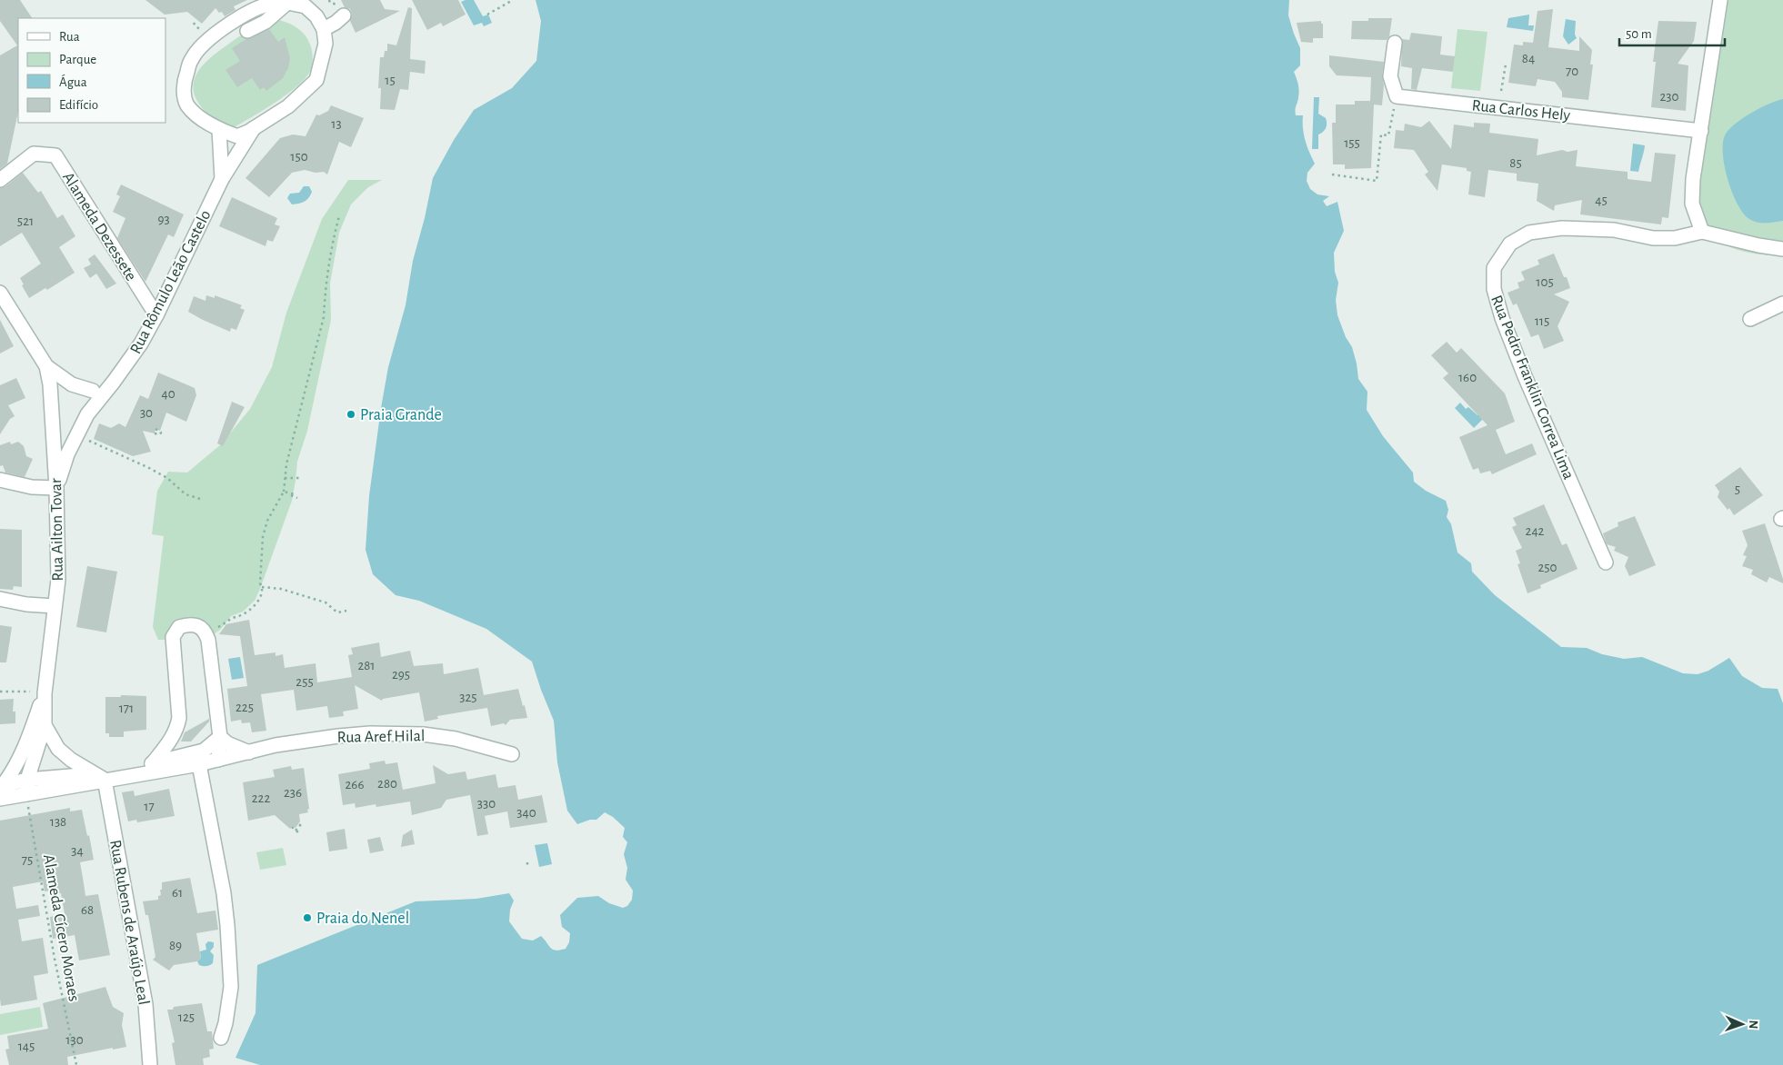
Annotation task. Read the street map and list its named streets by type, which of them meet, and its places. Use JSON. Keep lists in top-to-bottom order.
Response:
{
  "streets": {
    "street": [
      "Rua Carlos Hely",
      "Alameda Dezessete",
      "Rua Rômulo Leão Castelo",
      "Rua Pedro Franklin Correa Lima",
      "Rua Ailton Tovar",
      "Rua Aref Hilal",
      "Rua Rubens de Araújo Leal"
    ],
    "path": ["Alameda Cícero Moraes"]
  },
  "crossings": [
    ["Alameda Dezessete", "Rua Rômulo Leão Castelo"],
    ["Rua Rômulo Leão Castelo", "Rua Ailton Tovar"],
    ["Rua Ailton Tovar", "Rua Aref Hilal"],
    ["Rua Ailton Tovar", "Alameda Cícero Moraes"],
    ["Rua Aref Hilal", "Rua Rubens de Araújo Leal"],
    ["Rua Aref Hilal", "Alameda Cícero Moraes"]
  ],
  "places": ["Praia Grande", "Praia do Nenel"],
  "house_numbers": [
    "84",
    "70",
    "15",
    "230",
    "13",
    "155",
    "150",
    "85",
    "45",
    "93",
    "521",
    "105",
    "115",
    "160",
    "40",
    "30",
    "5",
    "242",
    "250",
    "281",
    "295",
    "255",
    "325",
    "225",
    "171",
    "280",
    "266",
    "236",
    "222",
    "330",
    "17",
    "340",
    "138",
    "34",
    "75",
    "61",
    "68",
    "89",
    "125",
    "130",
    "145"
  ],
  "legend": [
    "Rua",
    "Parque",
    "Água",
    "Edifício"
  ],
  "scale_bar": "50 m",
  "north": "right"
}
